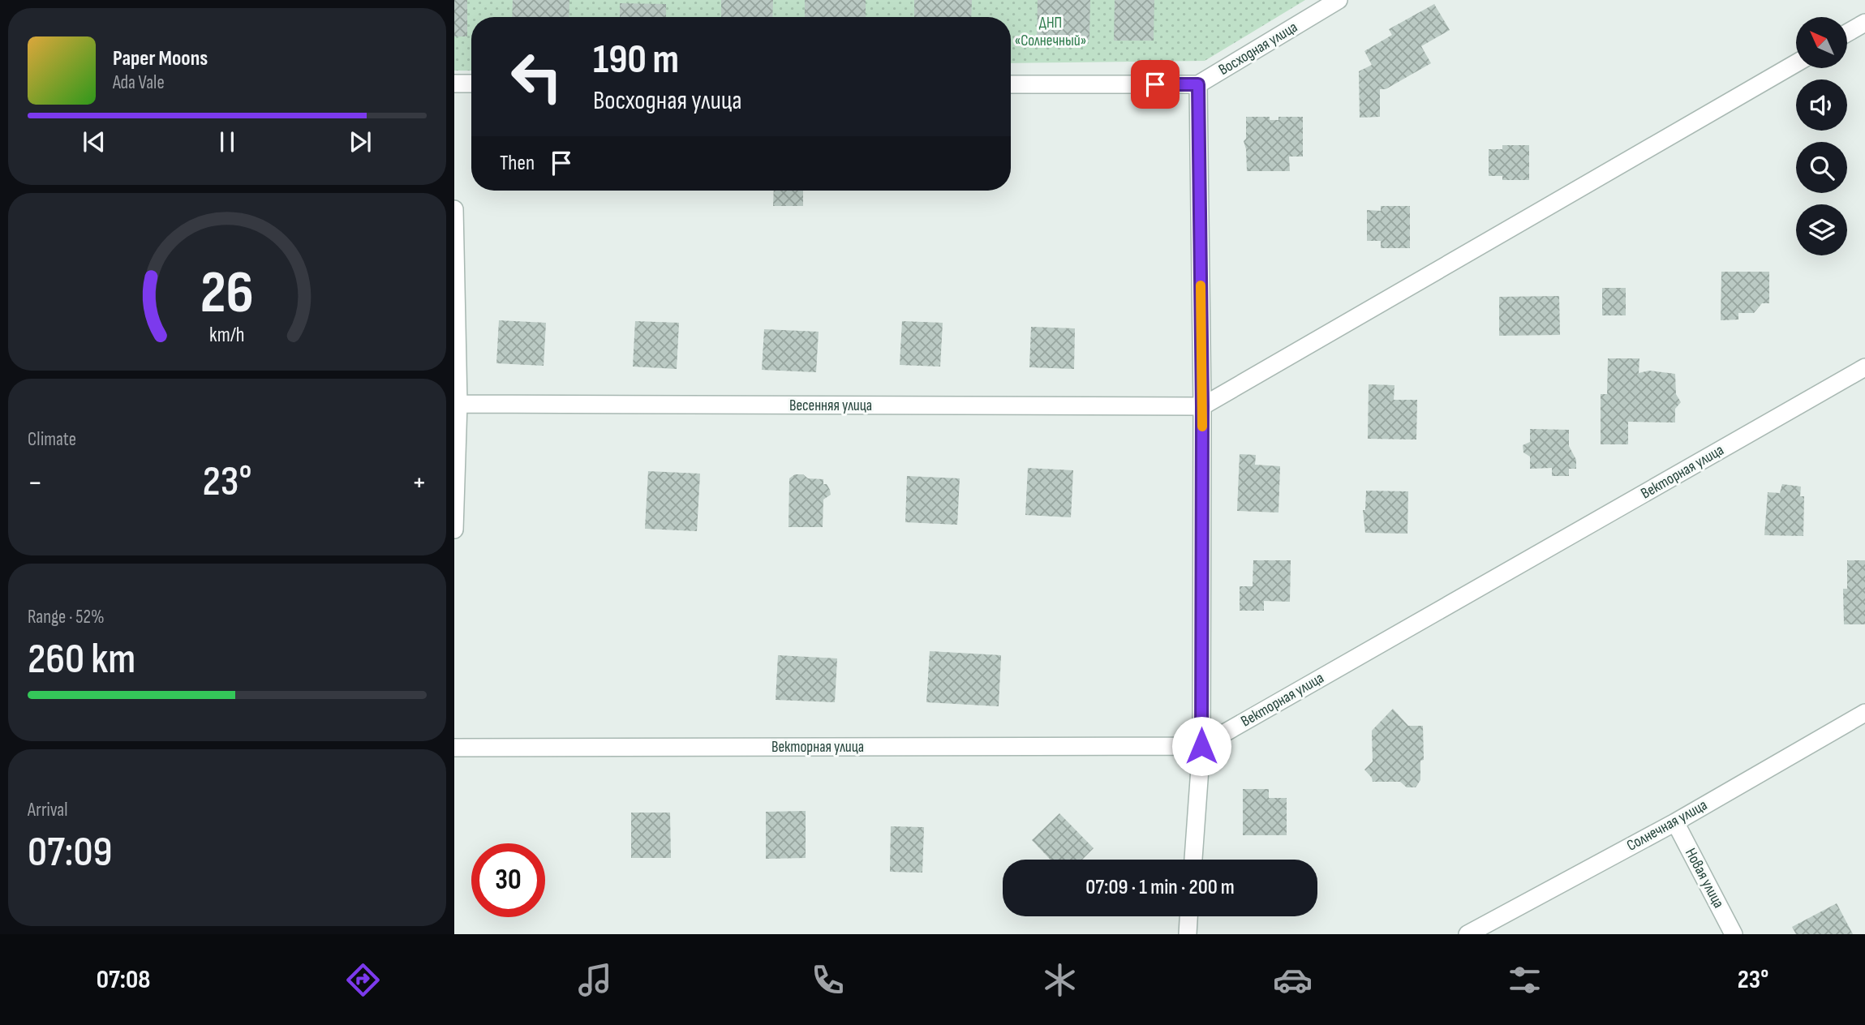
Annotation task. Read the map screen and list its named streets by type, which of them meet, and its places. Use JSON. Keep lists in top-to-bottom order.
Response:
{
  "streets": {
    "street": [
      "Восходная улица",
      "Весенняя улица",
      "Векторная улица",
      "Солнечная улица",
      "Новая улица"
    ]
  },
  "crossings": [
    ["Солнечная улица", "Новая улица"]
  ],
  "parks": ["ДНП «Солнечный»"],
  "north": "top left",
  "page": {
    "turn": ["190 m", "Восходная улица"],
    "song": ["Paper Moons", "Ada Vale"],
    "then": "Then",
    "tile": [
      "Climate",
      ["Range · 52%", "260 km"],
      ["Arrival", "07:09"]
    ],
    "heat": ["−", "23°", "+"],
    "limit": "30",
    "trip": "07:09 · 1 min · 200 m",
    "tabs": ["07:08", "23°"],
    "gauge": ["26", "km/h"]
  }
}
